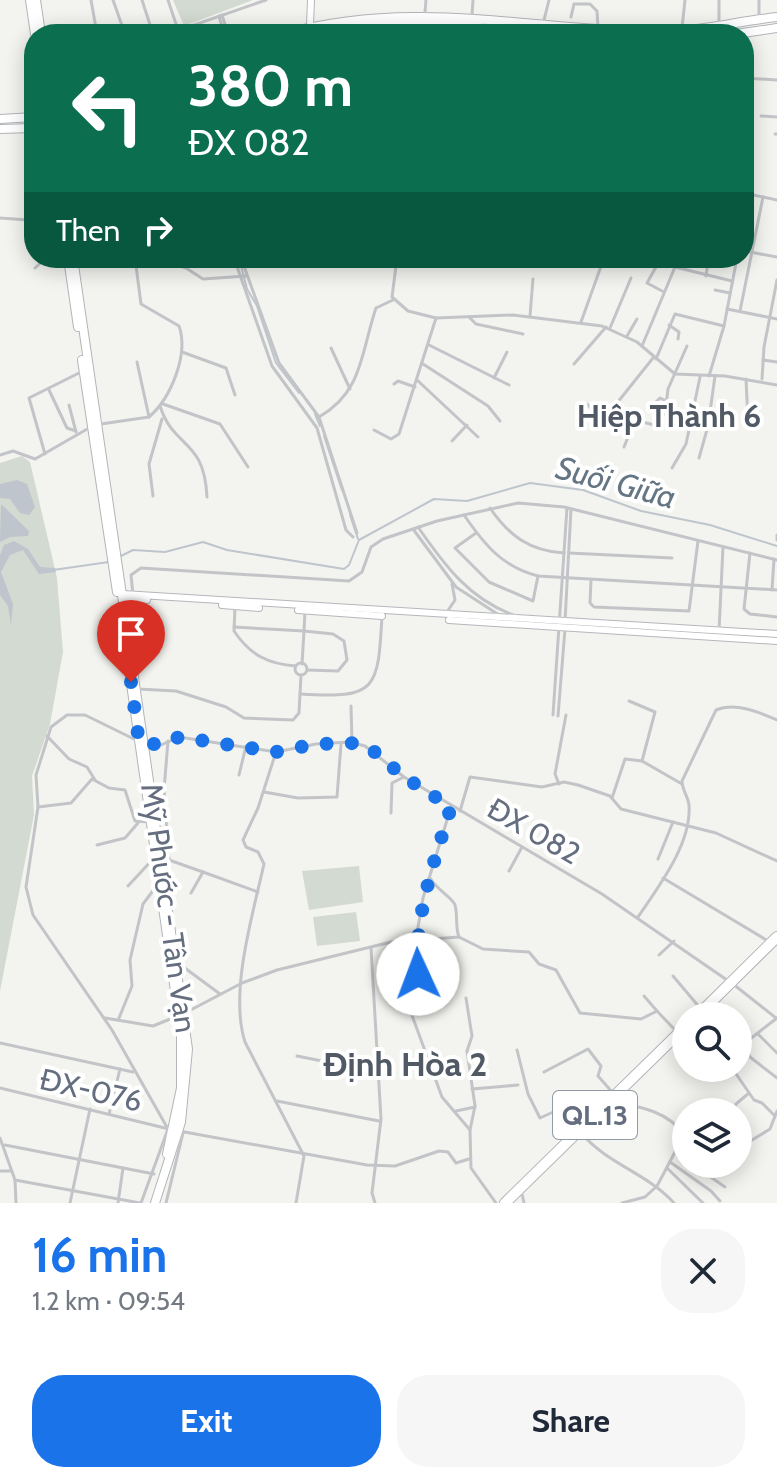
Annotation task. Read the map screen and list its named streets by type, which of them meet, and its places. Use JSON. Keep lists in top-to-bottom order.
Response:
{
  "streets": {
    "highway": ["QL.13"],
    "main road": ["Mỹ Phước - Tân Vạn"],
    "street": ["ĐX 082", "ĐX-076"]
  },
  "crossings": [
    ["ĐX 082", "Mỹ Phước - Tân Vạn"],
    ["Mỹ Phước - Tân Vạn", "ĐX-076"]
  ],
  "districts": ["Hiệp Thành 6", "Định Hòa 2"],
  "water": ["Suối Giữa"],
  "page": {
    "turn": ["380 m", "ĐX 082"],
    "then": "Then",
    "heading": ["16 min", "1.2 km · 09:54"],
    "buttons": ["Exit", "Share"]
  }
}
